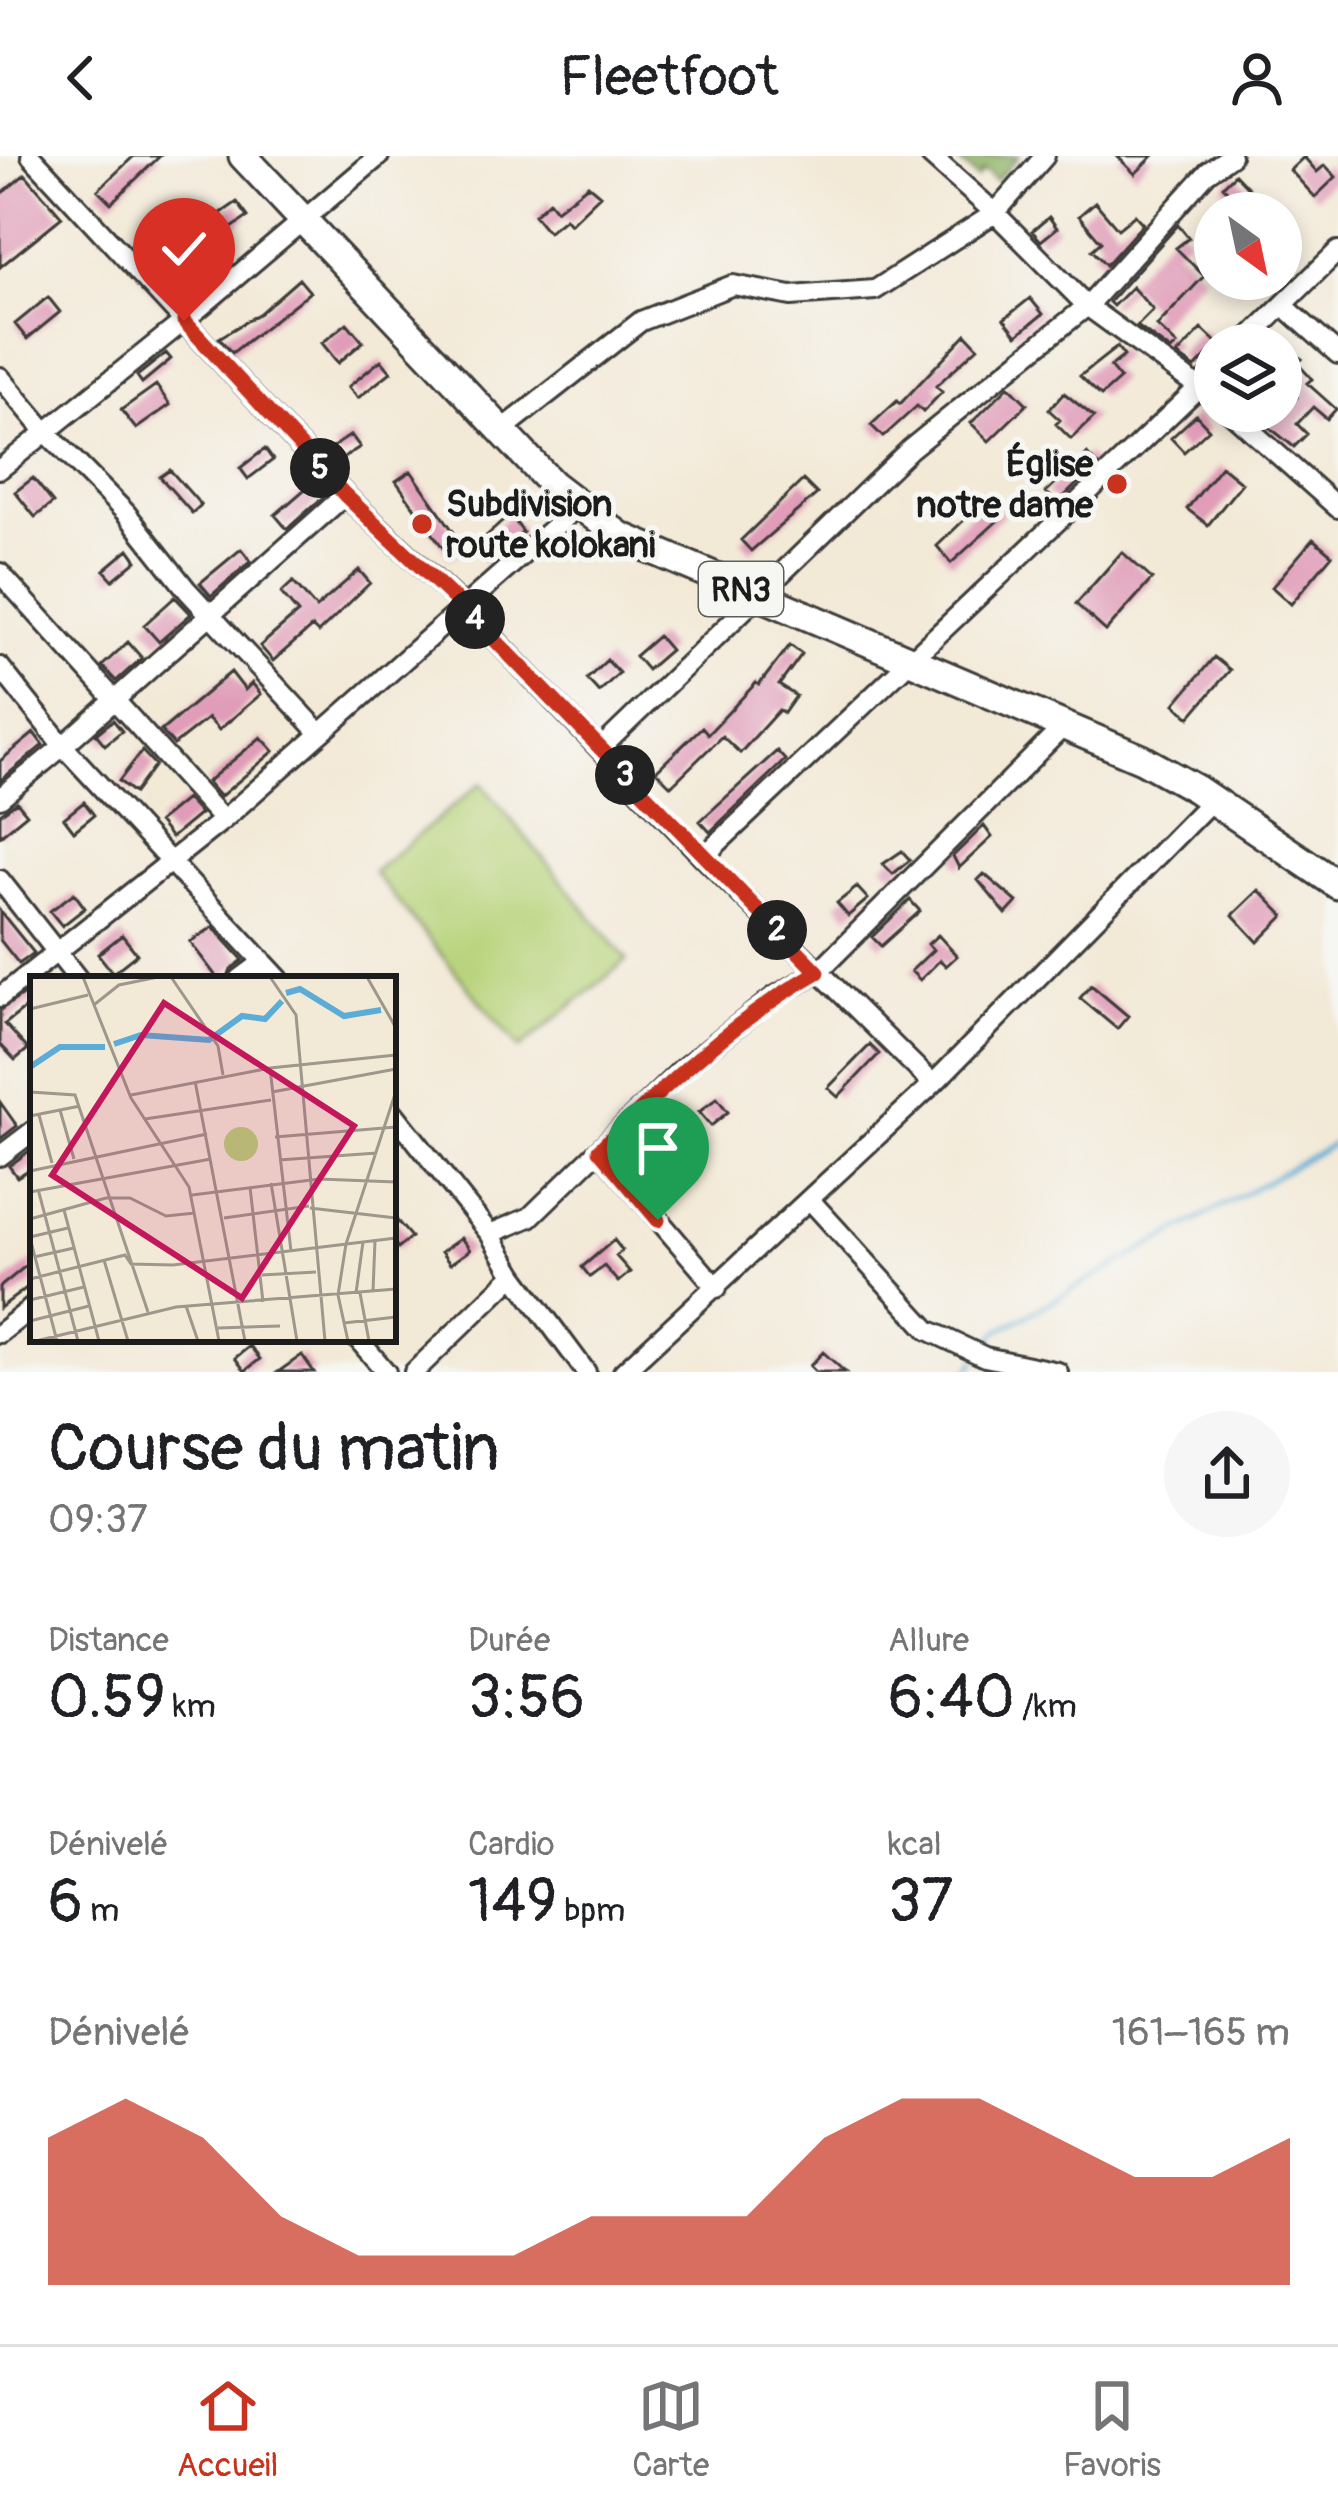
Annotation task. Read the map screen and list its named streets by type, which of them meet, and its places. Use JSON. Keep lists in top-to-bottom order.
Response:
{
  "streets": {
    "highway": ["RN3"]
  },
  "places": ["Église notre dame", "Subdivision route kolokani"],
  "north": "bottom right",
  "page": {
    "header": "Fleetfoot",
    "pins": [
      "5",
      "4",
      "3",
      "2"
    ],
    "heading": ["Course du matin", "09:37"],
    "stats": [
      ["Distance", "0.59 km"],
      ["Durée", "3:56"],
      ["Allure", "6:40 /km"],
      ["Dénivelé", "6 m"],
      ["Cardio", "149 bpm"],
      ["kcal", "37"]
    ],
    "chart": ["Dénivelé", "161–165 m"],
    "tabs": ["Accueil", "Carte", "Favoris"]
  }
}
